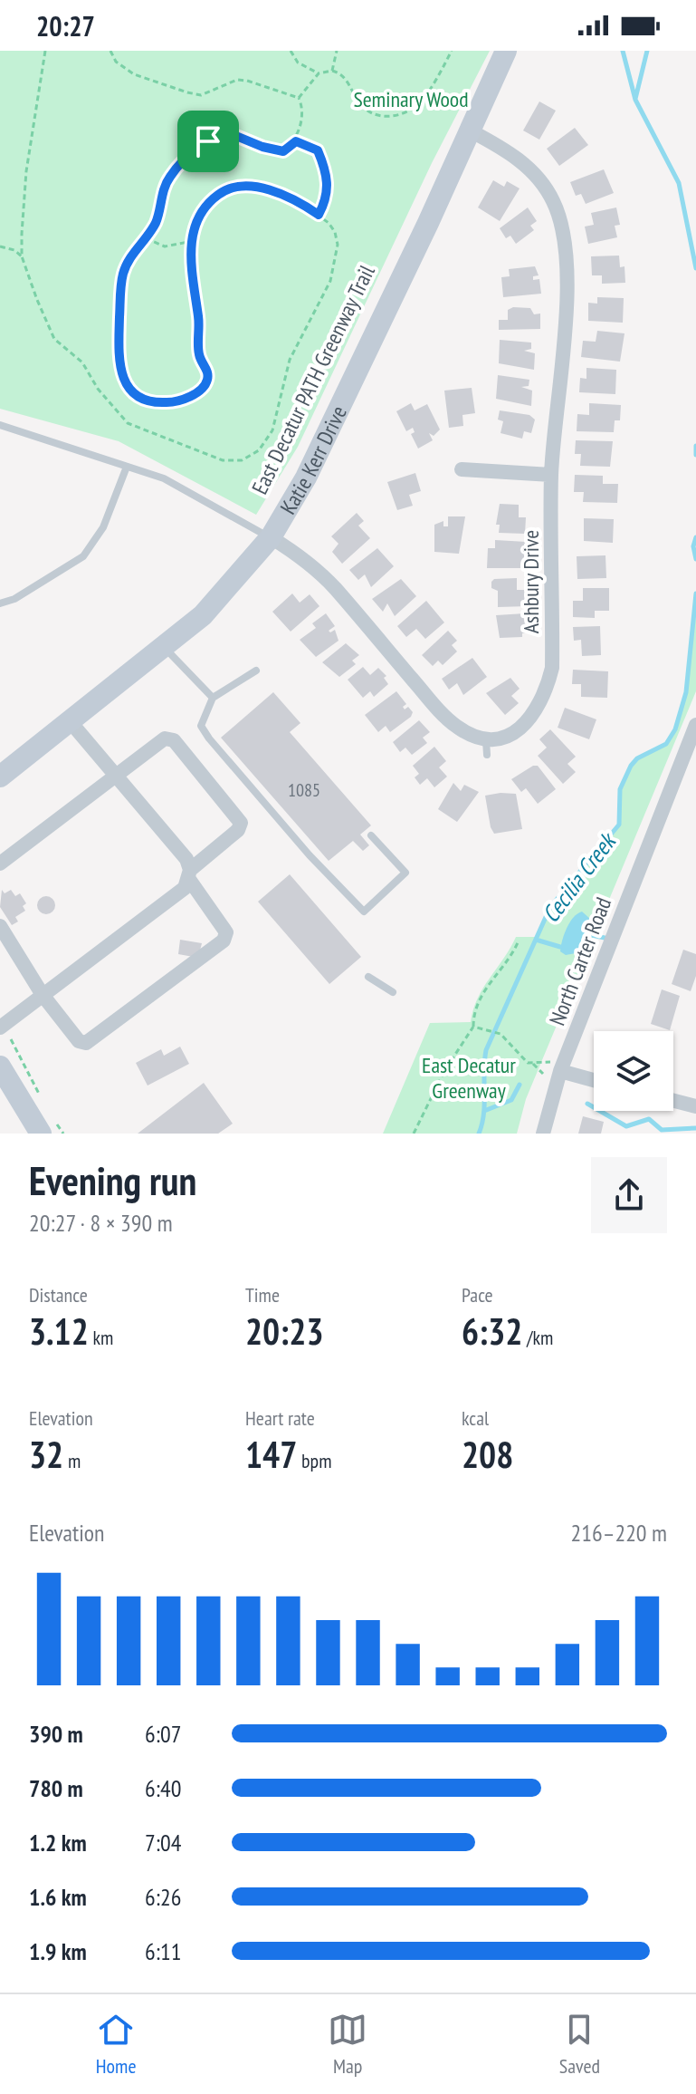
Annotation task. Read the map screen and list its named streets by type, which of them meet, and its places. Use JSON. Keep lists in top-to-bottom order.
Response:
{
  "streets": {
    "street": ["Katie Kerr Drive", "Ashbury Drive", "North Carter Road"]
  },
  "crossings": [
    ["Katie Kerr Drive", "Ashbury Drive"]
  ],
  "water": ["Cecilia Creek"],
  "parks": ["Seminary Wood", "East Decatur Greenway"],
  "house_numbers": ["1085"],
  "page": {
    "status": "20:27",
    "heading": ["Evening run", "20:27 · 8 × 390 m"],
    "stats": [
      ["Distance", "3.12 km"],
      ["Time", "20:23"],
      ["Pace", "6:32 /km"],
      ["Elevation", "32 m"],
      ["Heart rate", "147 bpm"],
      ["kcal", "208"]
    ],
    "chart": ["Elevation", "216–220 m"],
    "list": [
      {
        "name": "390 m",
        "note": "6:07"
      },
      {
        "name": "780 m",
        "note": "6:40"
      },
      {
        "name": "1.2 km",
        "note": "7:04"
      },
      {
        "name": "1.6 km",
        "note": "6:26"
      },
      {
        "name": "1.9 km",
        "note": "6:11"
      }
    ],
    "tabs": ["Home", "Map", "Saved"]
  }
}
